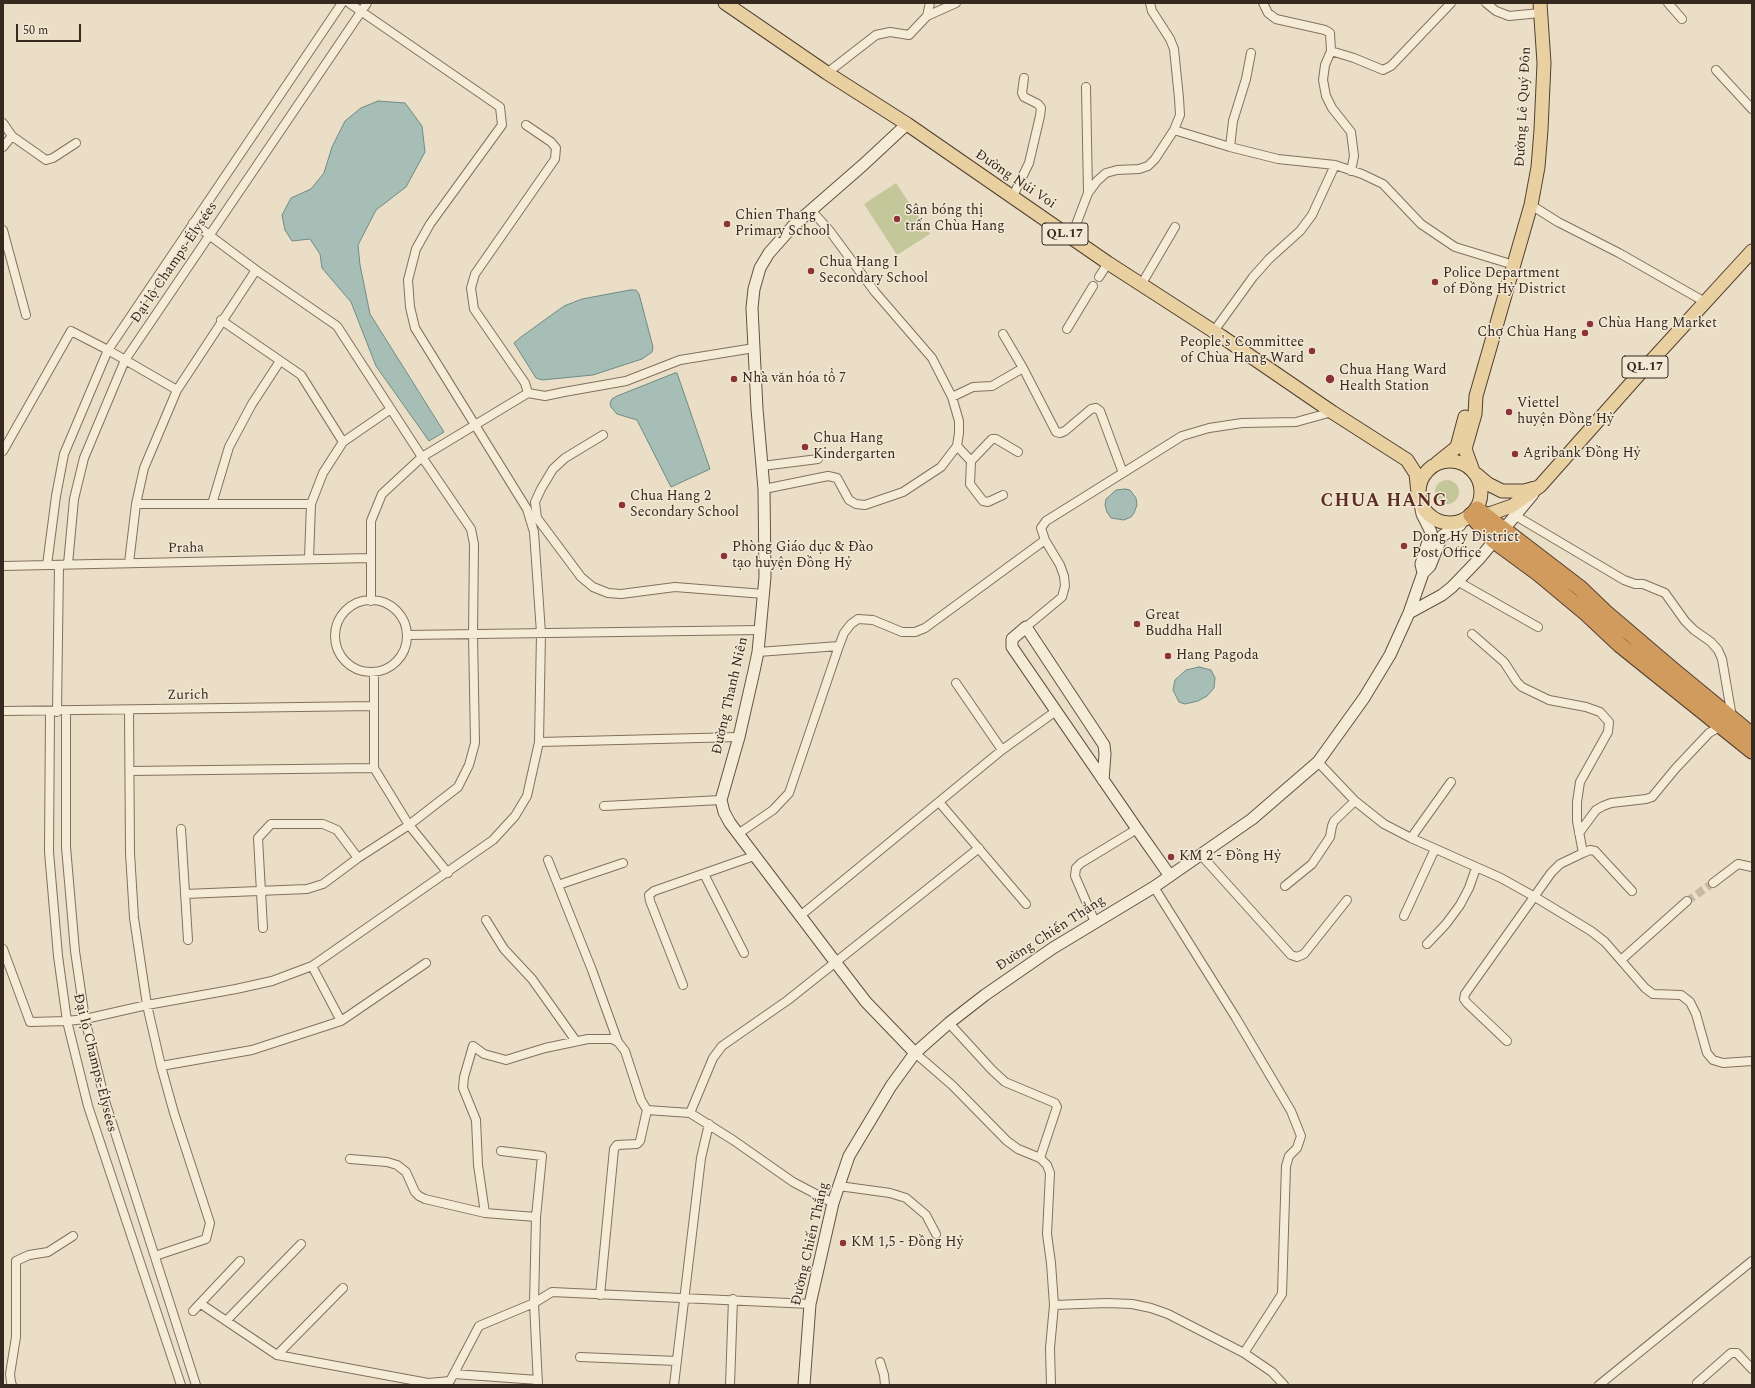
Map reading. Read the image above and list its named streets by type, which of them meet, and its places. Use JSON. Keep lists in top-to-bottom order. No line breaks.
{"streets":{"main road":["Đường Lê Quý Đôn","Đường Núi Voi","QL.17"],"street":["Đại lộ Champs-Élysées","Praha","Zurich","Đường Thanh Niên","Đường Chiến Thắng"]},"crossings":[["Đường Lê Quý Đôn","Đường Núi Voi"],["Đường Lê Quý Đôn","QL.17"],["Đường Lê Quý Đôn","Đường Chiến Thắng"],["Đường Núi Voi","QL.17"],["Đường Núi Voi","Đường Thanh Niên"],["Đường Núi Voi","Đường Chiến Thắng"],["QL.17","Đường Chiến Thắng"],["Đại lộ Champs-Élysées","Praha"],["Đại lộ Champs-Élysées","Zurich"]],"districts":["CHUA HANG"],"places":["Sân bóng thị trấn Chùa Hang","Chien Thang Primary School","Chua Hang I Secondary School","Police Department of Đồng Hỷ District","Chùa Hang Market","Chợ Chùa Hang","People's Committee of Chùa Hang Ward","Nhà văn hóa tổ 7","Chua Hang Ward Health Station","Viettel huyện Đồng Hỷ","Chua Hang Kindergarten","Agribank Đồng Hỷ","Chua Hang 2 Secondary School","Dong Hy District Post Office","Phòng Giáo dục & Đào tạo huyện Đồng Hỷ","Great Buddha Hall","Hang Pagoda","KM 2 - Đồng Hỷ","KM 1,5 - Đồng Hỷ"],"scale_bar":"50 m"}
